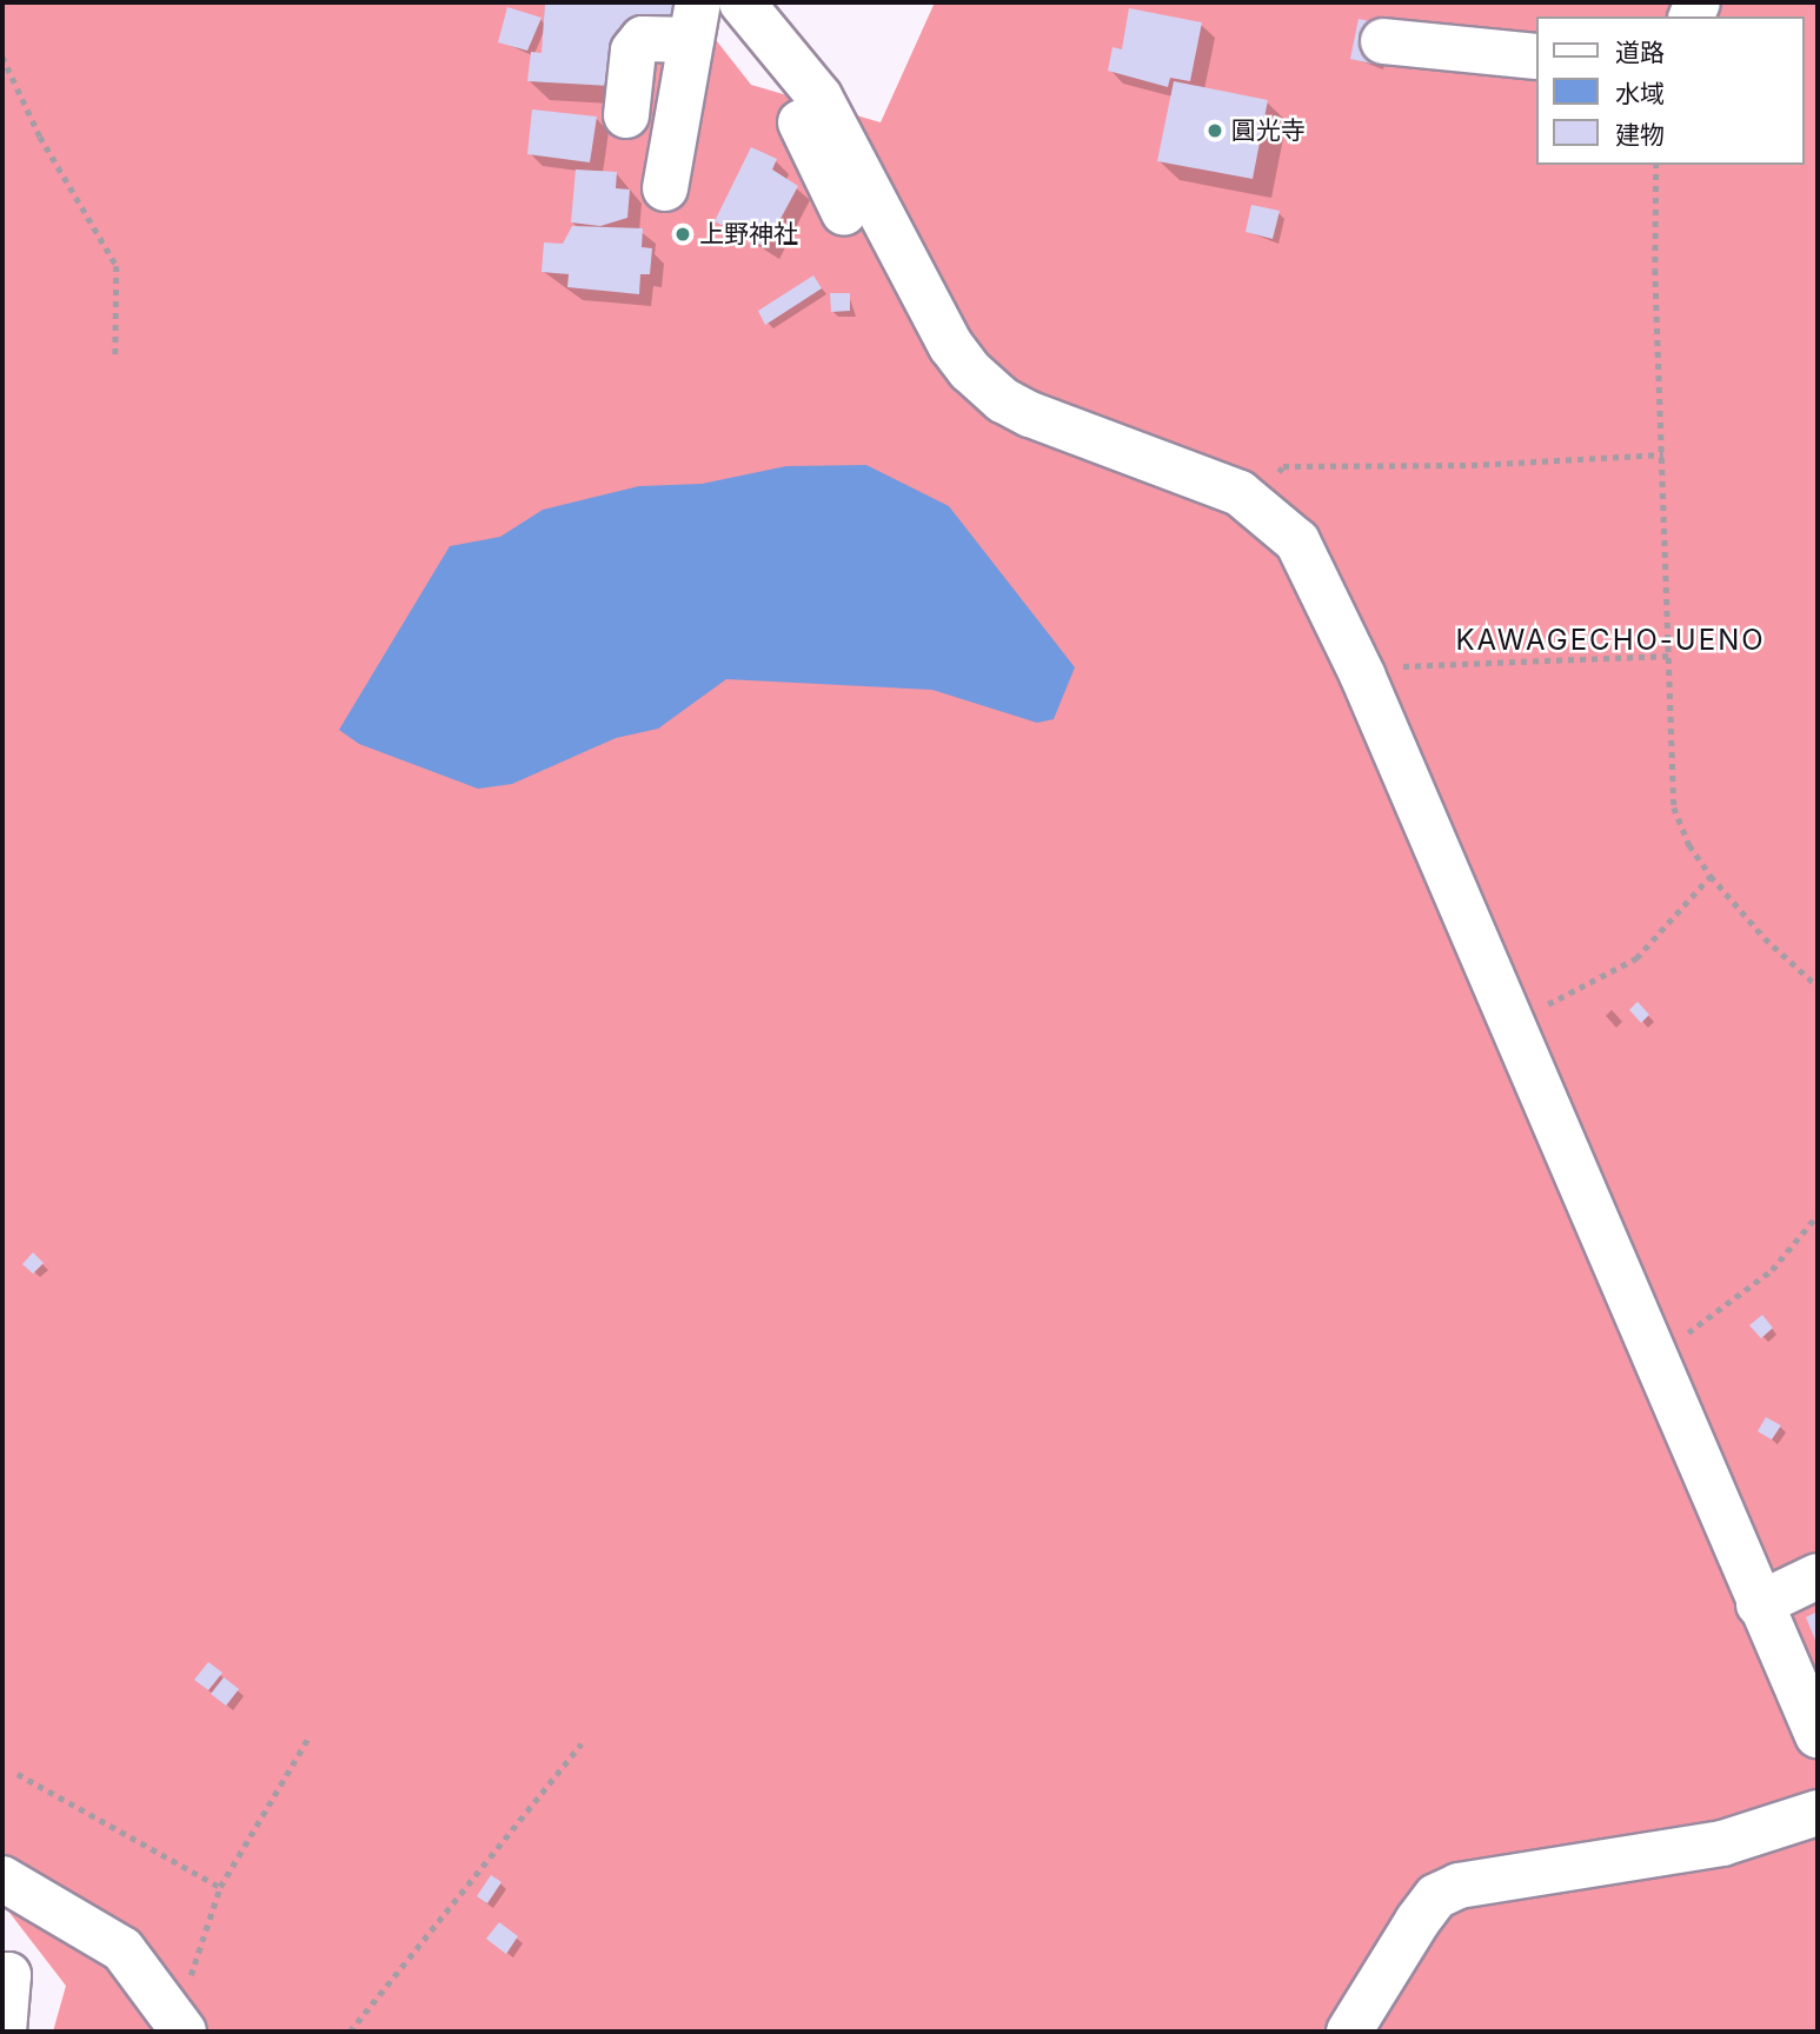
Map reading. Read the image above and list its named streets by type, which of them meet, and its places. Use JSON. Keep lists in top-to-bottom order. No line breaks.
{"districts":["KAWAGECHO-UENO"],"places":["圓光寺","上野神社"],"legend":["道路","水域","建物"]}
